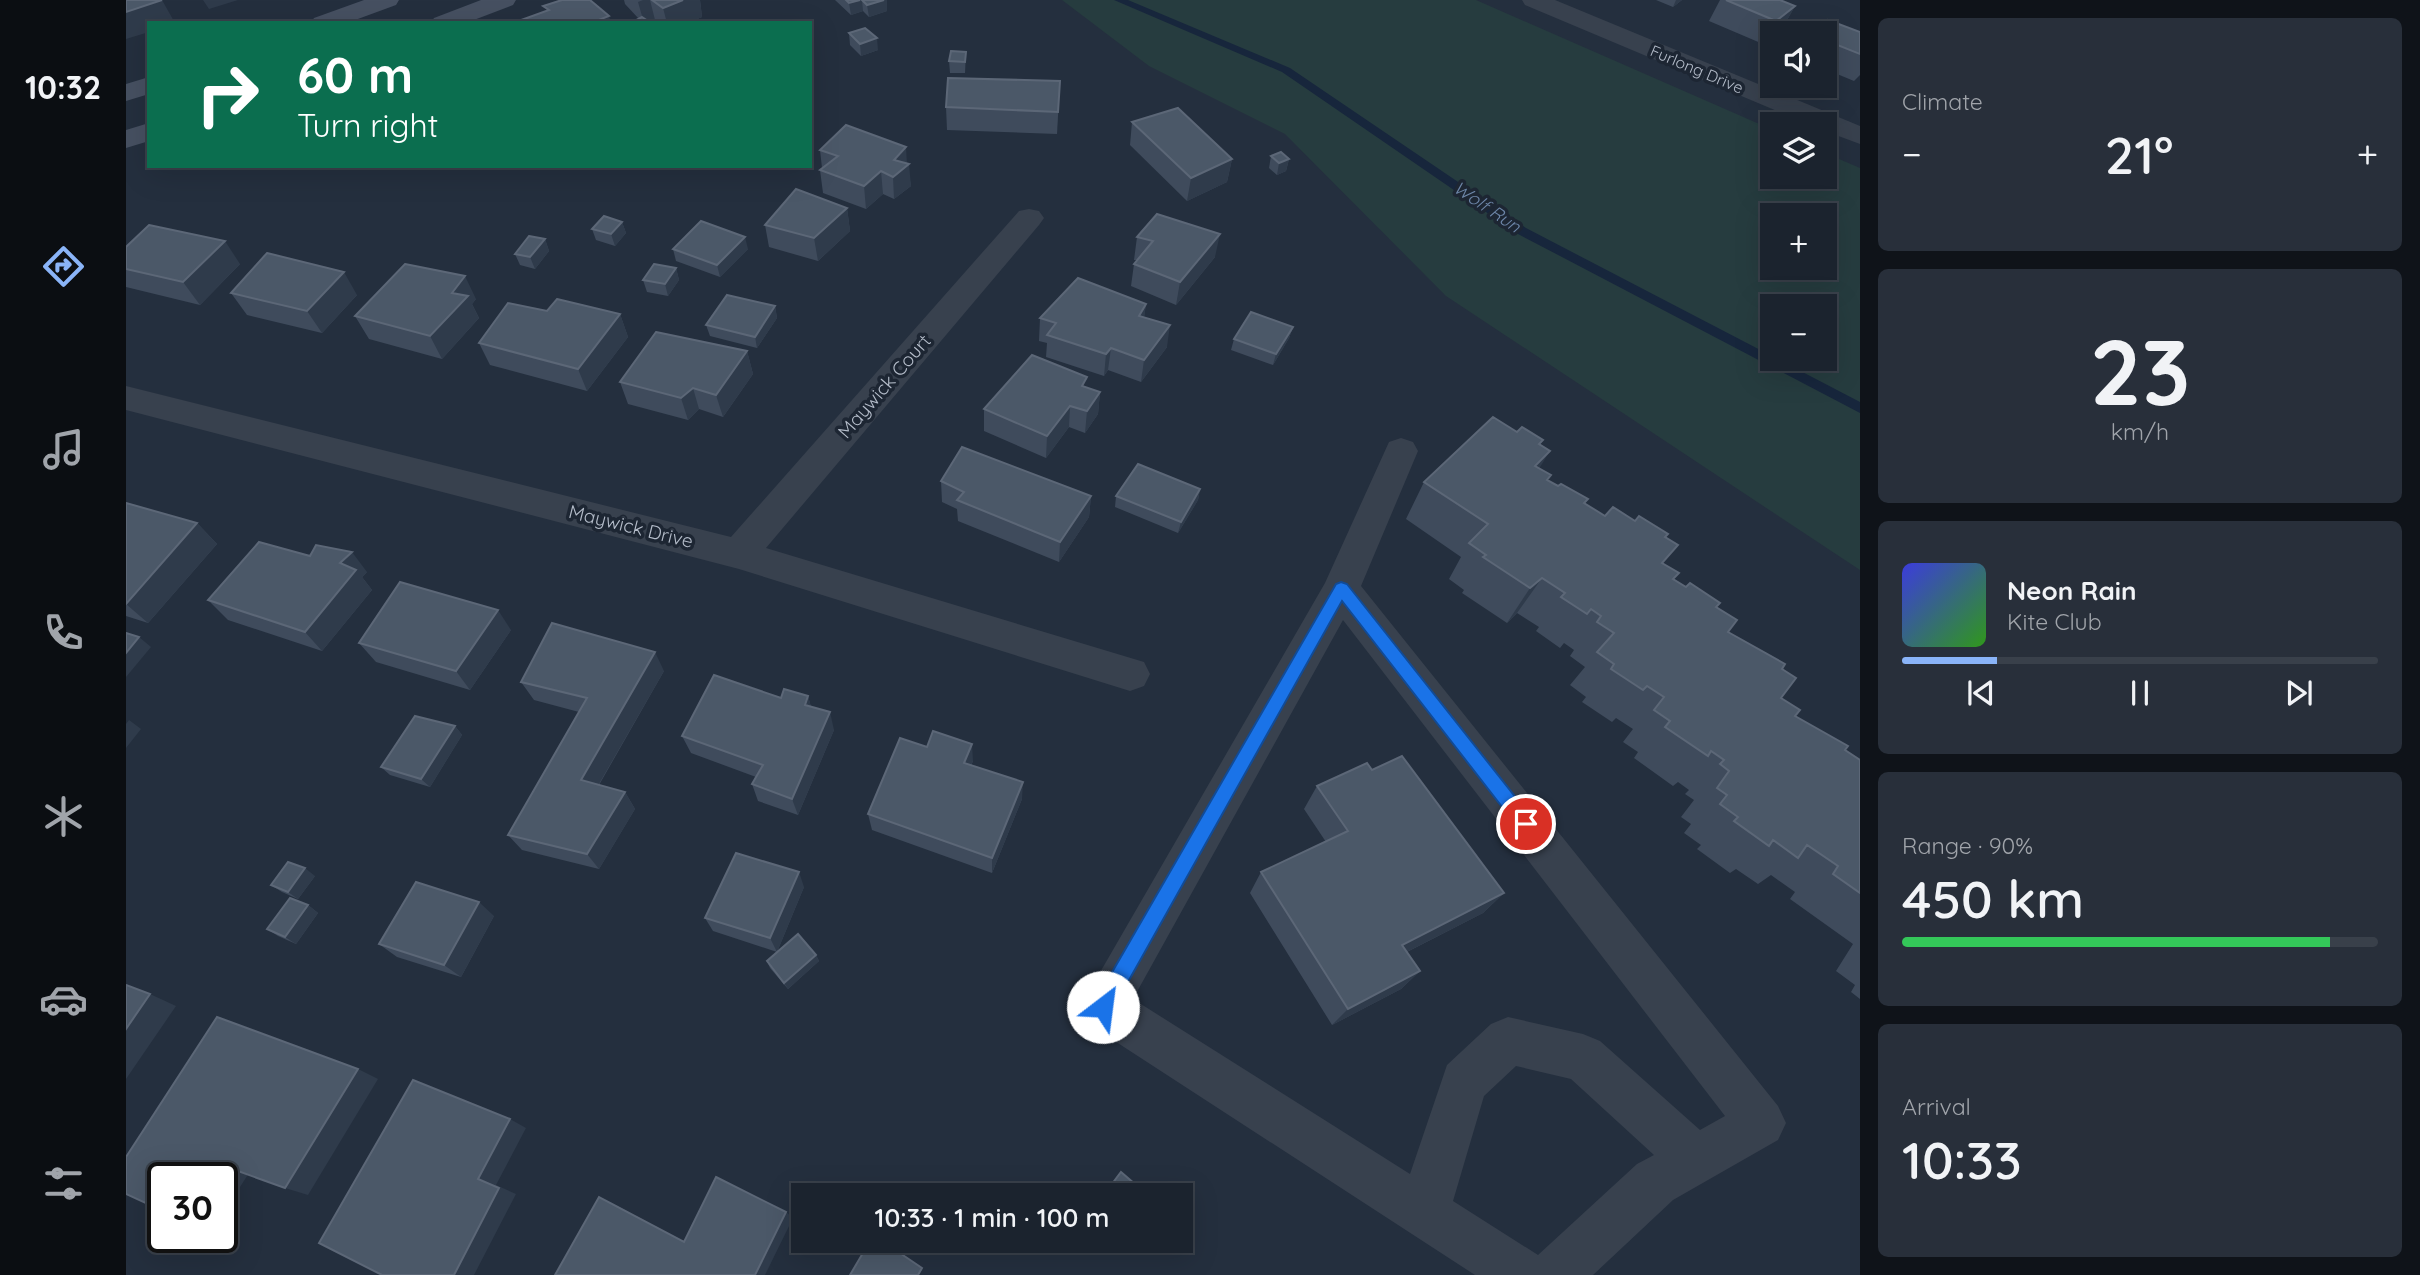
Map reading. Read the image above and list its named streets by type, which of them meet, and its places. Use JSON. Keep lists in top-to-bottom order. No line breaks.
{"streets":{"street":["Furlong Drive","Maywick Court","Maywick Drive"]},"crossings":[["Maywick Court","Maywick Drive"]],"water":["Wolf Run"],"page":{"tabs":"10:32","tile":["Climate",["23","km/h"],["Range · 90%","450 km"],["Arrival","10:33"]],"map_buttons":["+","−"],"turn":["60 m","Turn right"],"heat":["−","21°","+"],"song":["Neon Rain","Kite Club"],"limit":"30","trip":"10:33 · 1 min · 100 m"}}
